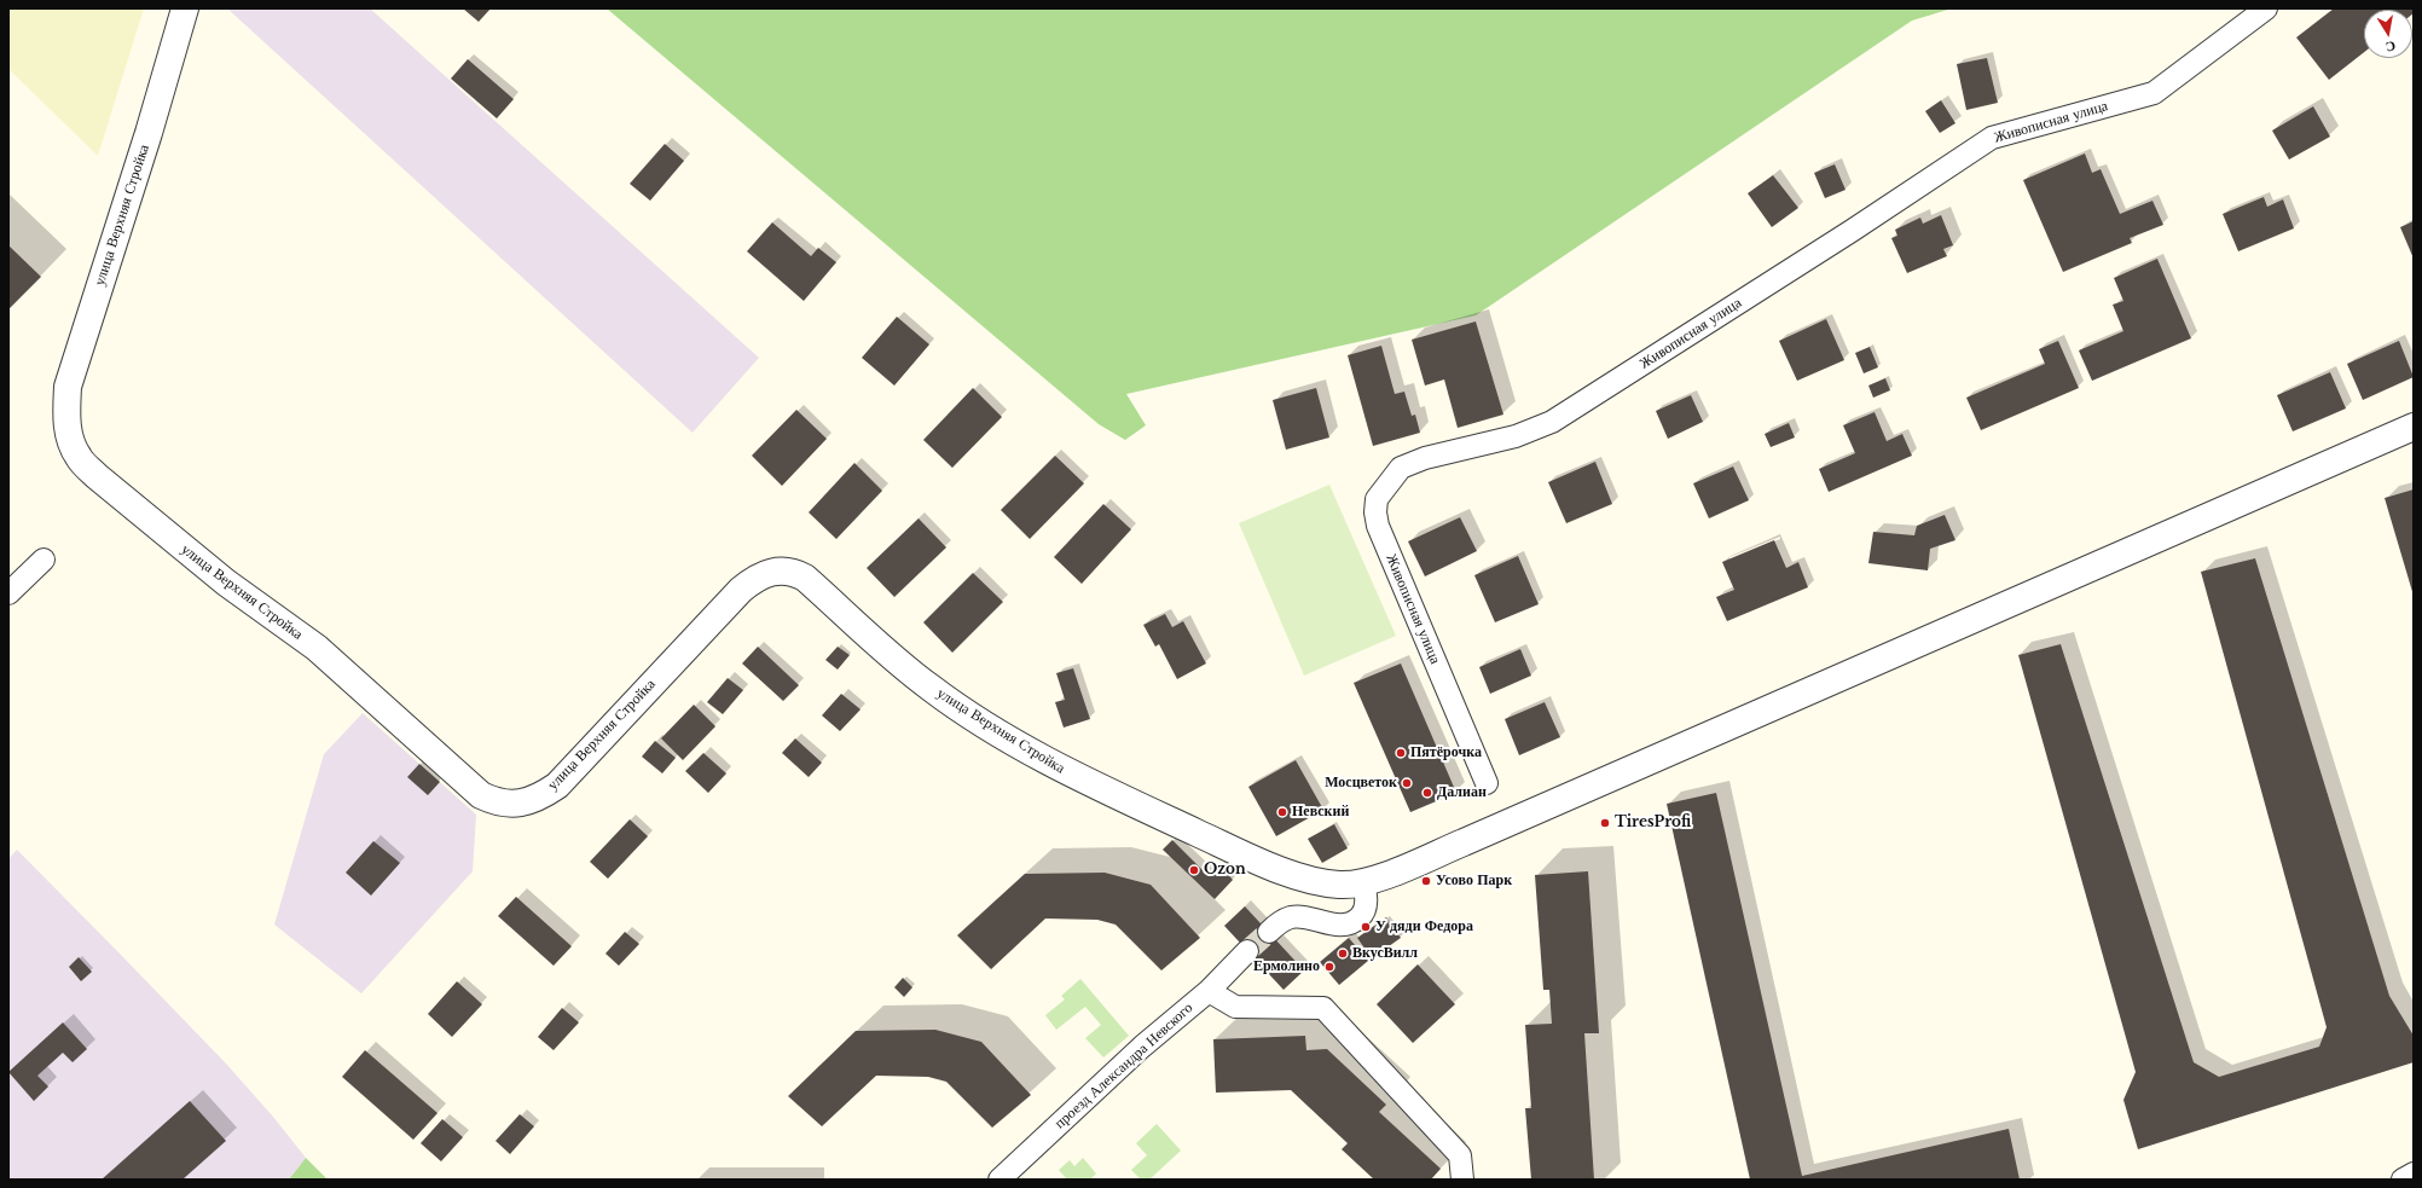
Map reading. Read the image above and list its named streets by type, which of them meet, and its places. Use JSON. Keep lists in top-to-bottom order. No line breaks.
{"streets":{"street":["Живописная улица","улица Верхняя Стройка","проезд Александра Невского"]},"places":["Пятёрочка","Мосцветок","Далиан","Невский","TiresProfi","Ozon","Усово Парк","У дяди Федора","ВкусВилл","Ермолино"],"north":"bottom"}
